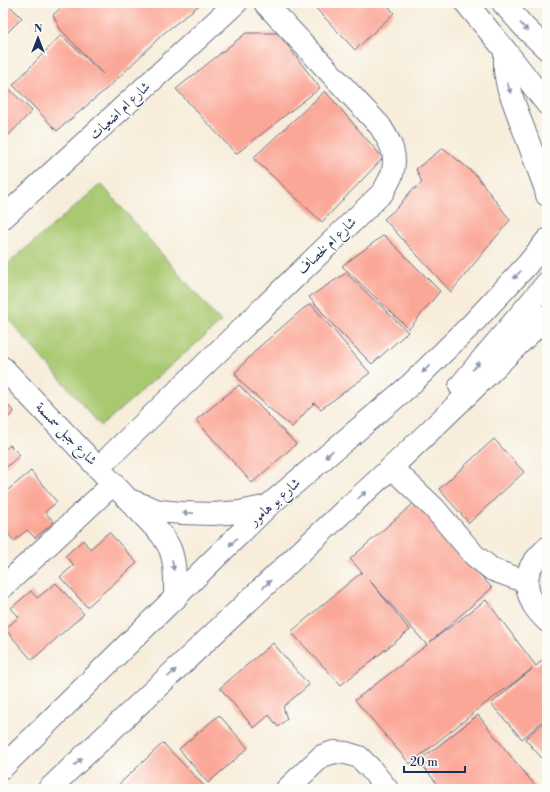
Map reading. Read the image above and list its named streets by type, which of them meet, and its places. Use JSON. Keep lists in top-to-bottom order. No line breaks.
{"streets":{"street":["شارع ام اضعيات","شارع ام لخصاف","شارع جبل سمسمة","شارع بو هامور"]},"crossings":[["شارع ام لخصاف","شارع جبل سمسمة"],["شارع جبل سمسمة","شارع بو هامور"]],"scale_bar":"20 m","north":"top"}
